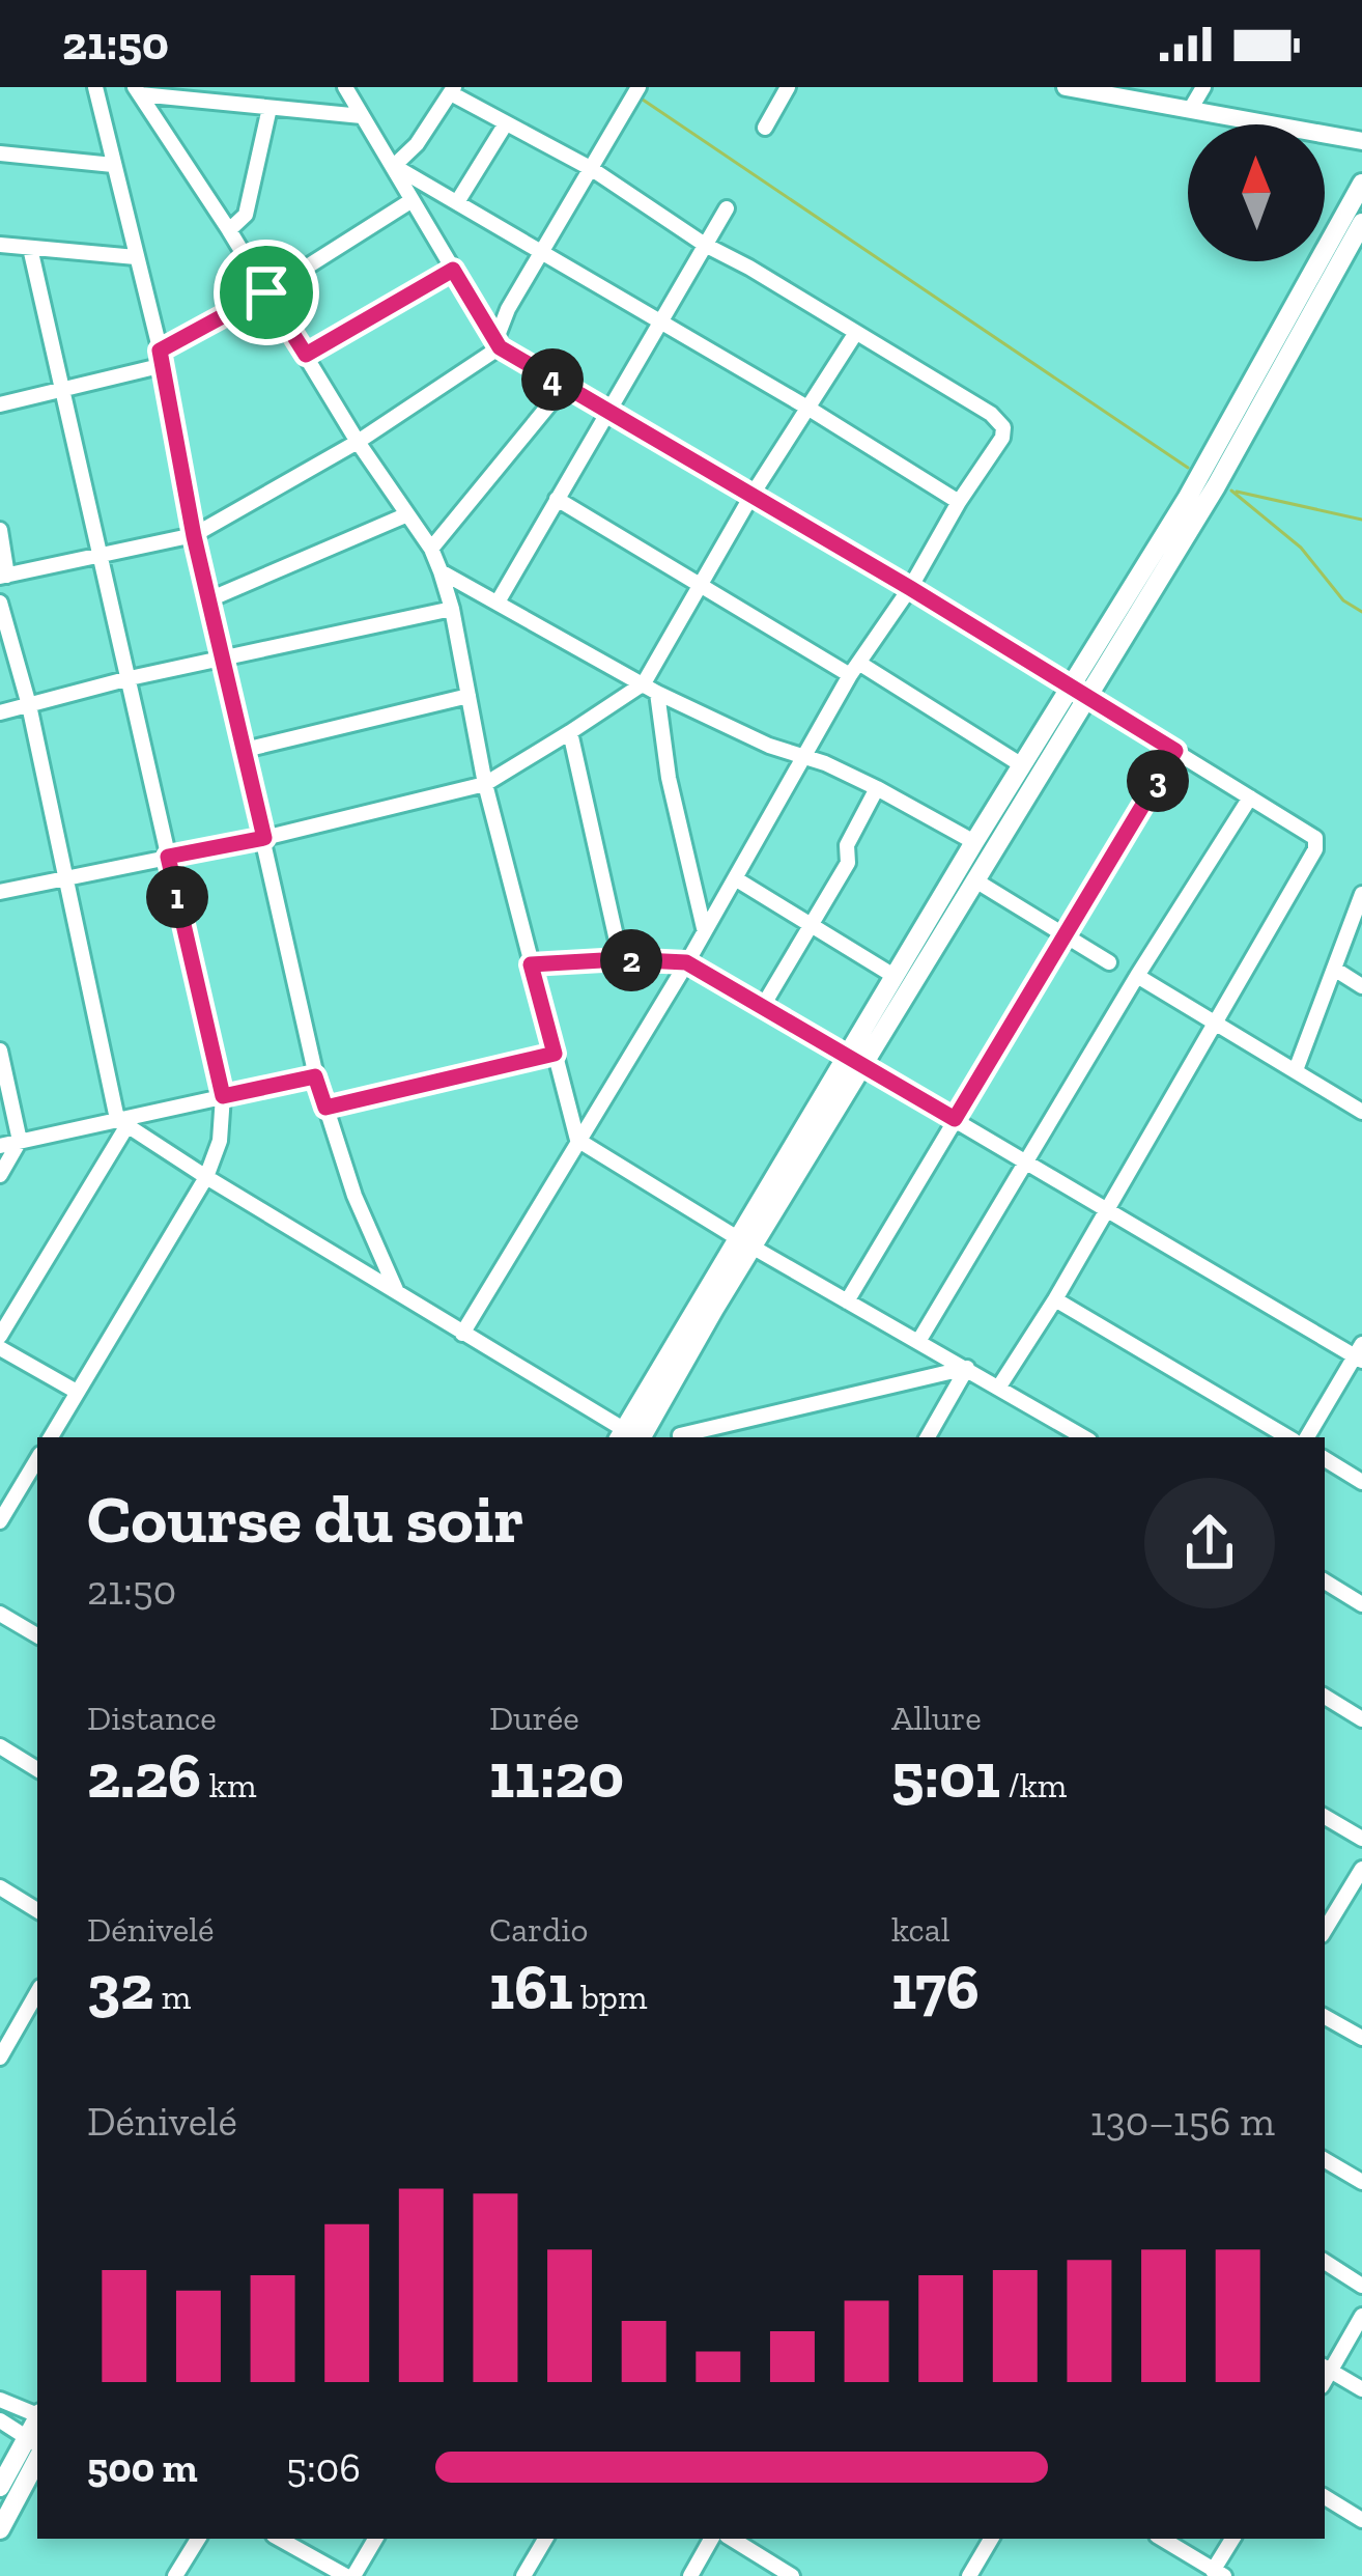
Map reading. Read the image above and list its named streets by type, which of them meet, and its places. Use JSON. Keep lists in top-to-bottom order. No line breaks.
{"north":"top","page":{"status":"21:50","pins":["4","3","1","2"],"heading":["Course du soir","21:50"],"stats":[["Distance","2.26 km"],["Durée","11:20"],["Allure","5:01 /km"],["Dénivelé","32 m"],["Cardio","161 bpm"],["kcal","176"]],"chart":["Dénivelé","130–156 m"],"list":[{"name":"500 m","note":"5:06"}]}}
